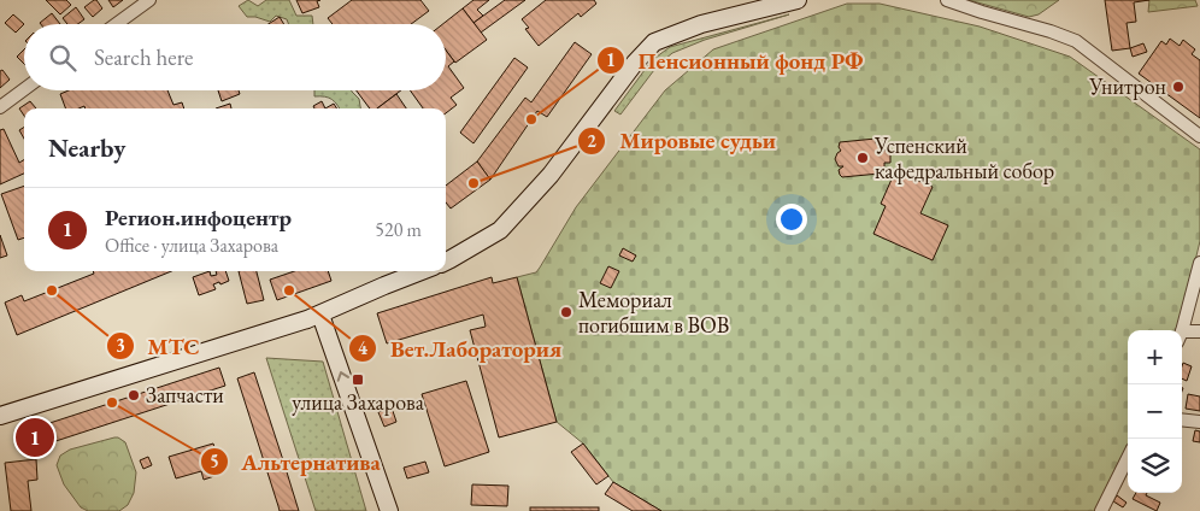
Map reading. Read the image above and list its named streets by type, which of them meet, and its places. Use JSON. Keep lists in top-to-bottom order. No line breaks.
{"places":{"other":["Унитрон","Пенсионный фонд РФ","Успенский кафедральный собор","Мировые судьи","МТС","Вет.Лаборатория","Мемориал погибшим в ВОВ","Запчасти","Альтернатива"],"transit":["улица Захарова"]},"page":{"search":"Search here","heading":"Nearby","list":[{"mark":"1","name":"Регион.инфоцентр","note":"Office · улица Захарова","value":"520 m"}],"map_buttons":["+","−"],"pins":"1"}}
